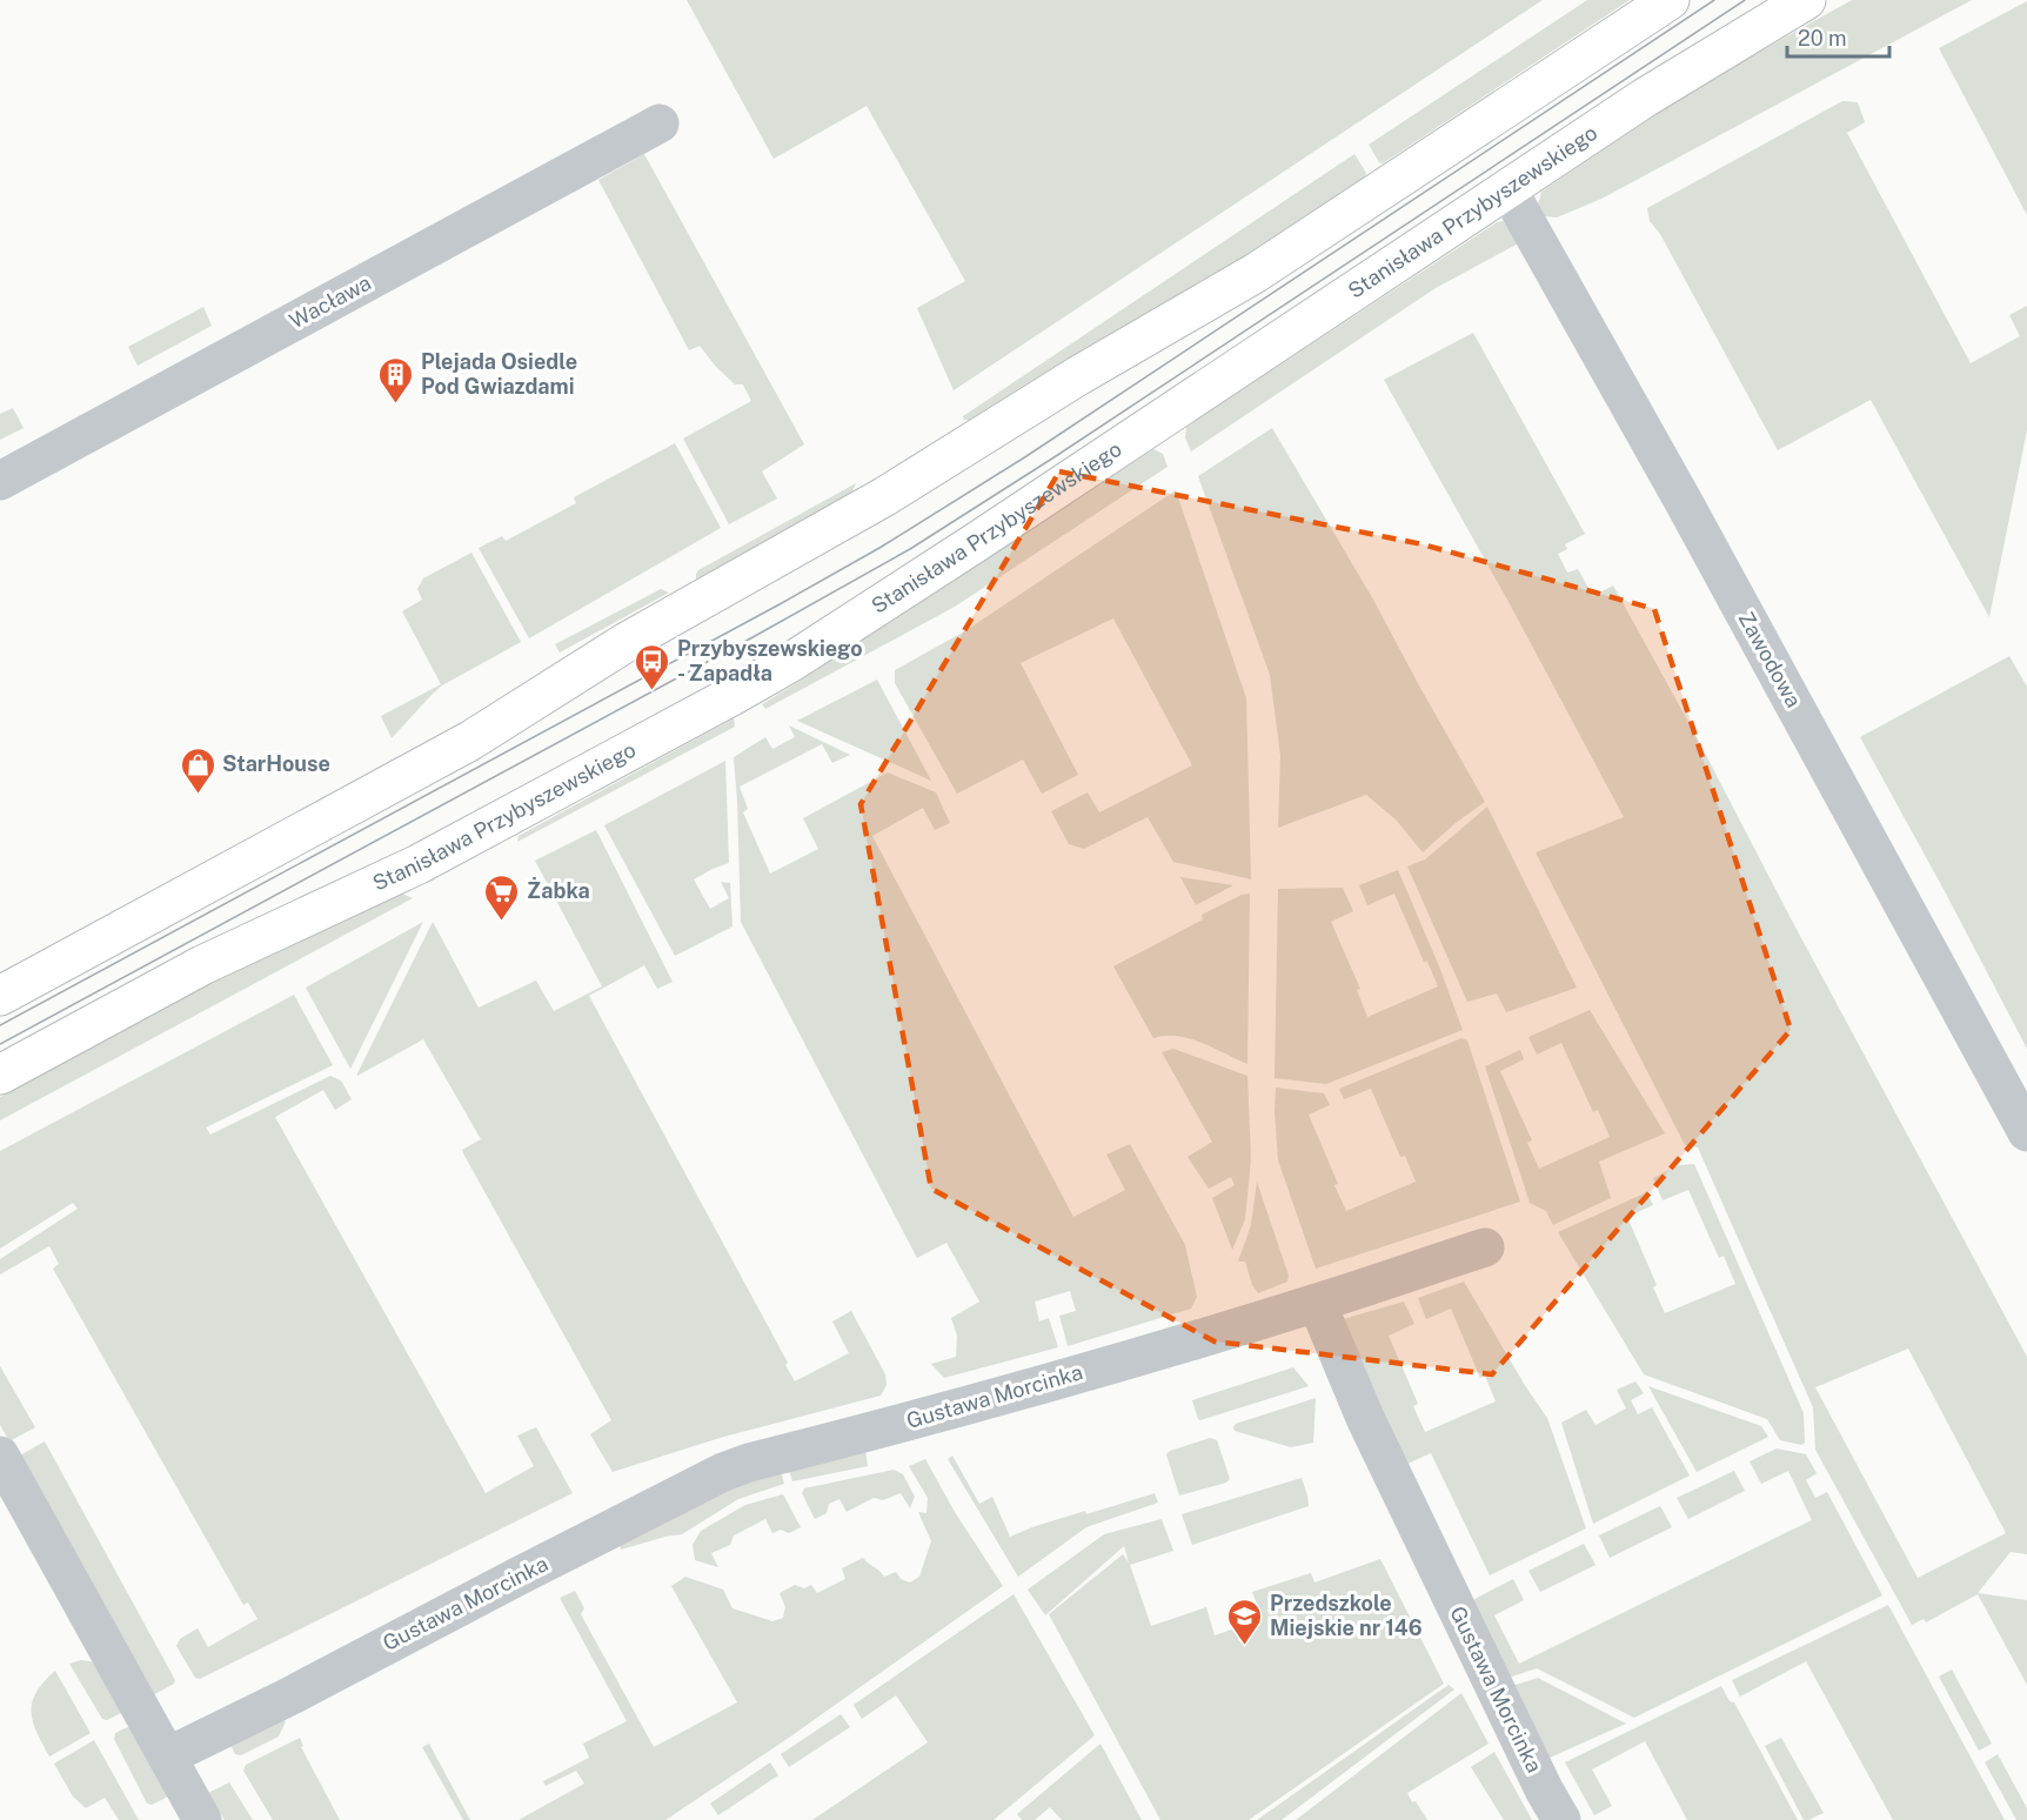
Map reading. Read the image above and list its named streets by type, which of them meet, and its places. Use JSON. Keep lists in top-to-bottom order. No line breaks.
{"streets":{"main road":["Stanisława Przybyszewskiego"],"street":["Wacława","Zawodowa","Gustawa Morcinka"]},"crossings":[["Stanisława Przybyszewskiego","Zawodowa"]],"places":{"building":["Plejada Osiedle Pod Gwiazdami"],"bus stop":["Przybyszewskiego - Zapadła"],"shop":["StarHouse"],"supermarket":["Żabka"],"school or university":["Przedszkole Miejskie nr 146"]},"scale_bar":"20 m"}
